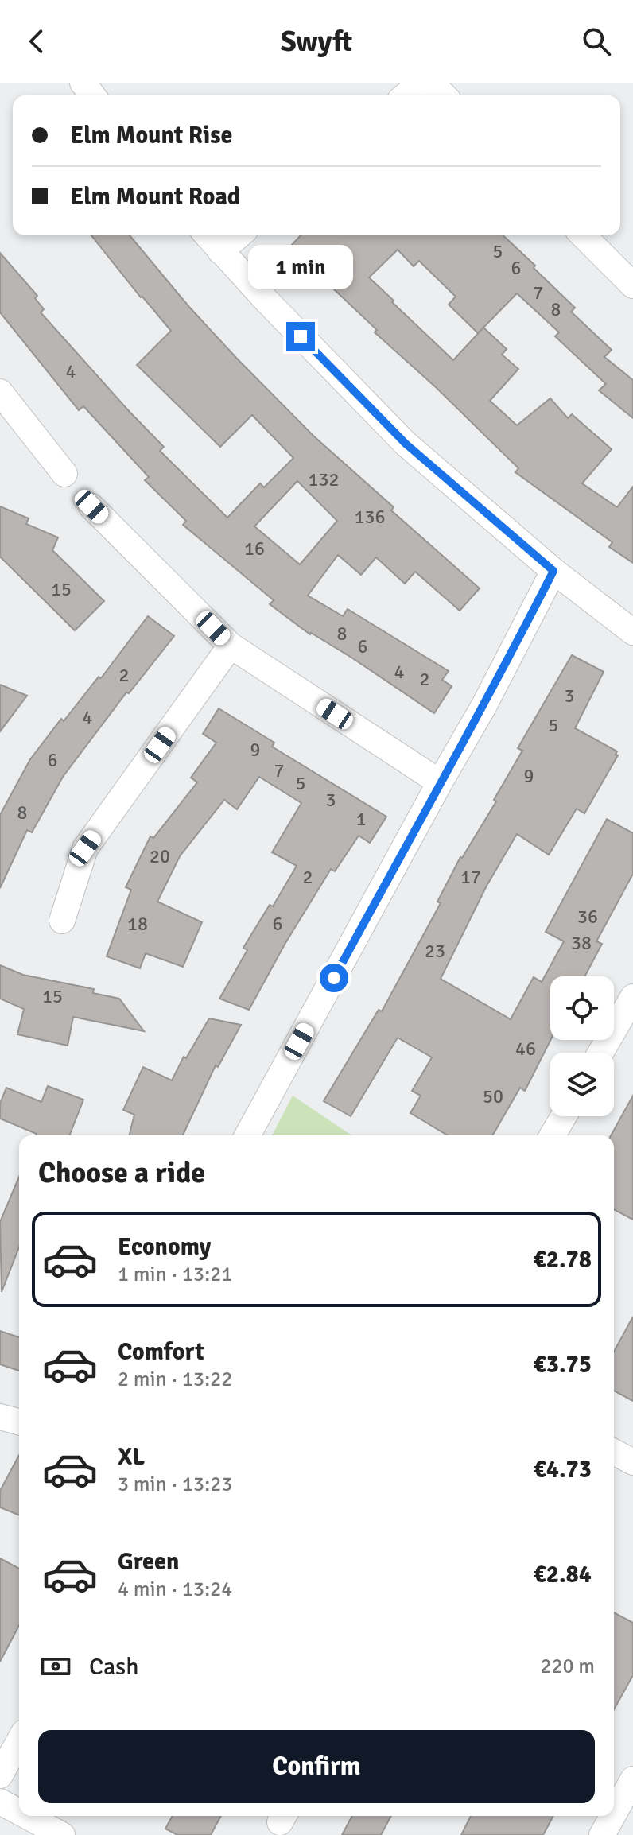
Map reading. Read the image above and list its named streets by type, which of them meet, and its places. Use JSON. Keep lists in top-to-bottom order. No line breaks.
{"house_numbers":["5","6","7","8","4","132","136","16","15","8","6","4","2","2","3","4","5","9","6","7","9","5","3","8","1","20","2","17","36","18","6","38","23","15","46","50"],"page":{"header":"Swyft","banner":["Elm Mount Rise","Elm Mount Road"],"bubble":"1 min","heading":"Choose a ride","list":[{"name":"Economy","note":"1 min · 13:21","value":"€2.78"},{"name":"Comfort","note":"2 min · 13:22","value":"€3.75"},{"name":"XL","note":"3 min · 13:23","value":"€4.73"},{"name":"Green","note":"4 min · 13:24","value":"€2.84"}],"pay":["Cash","220 m"],"buttons":"Confirm"}}
